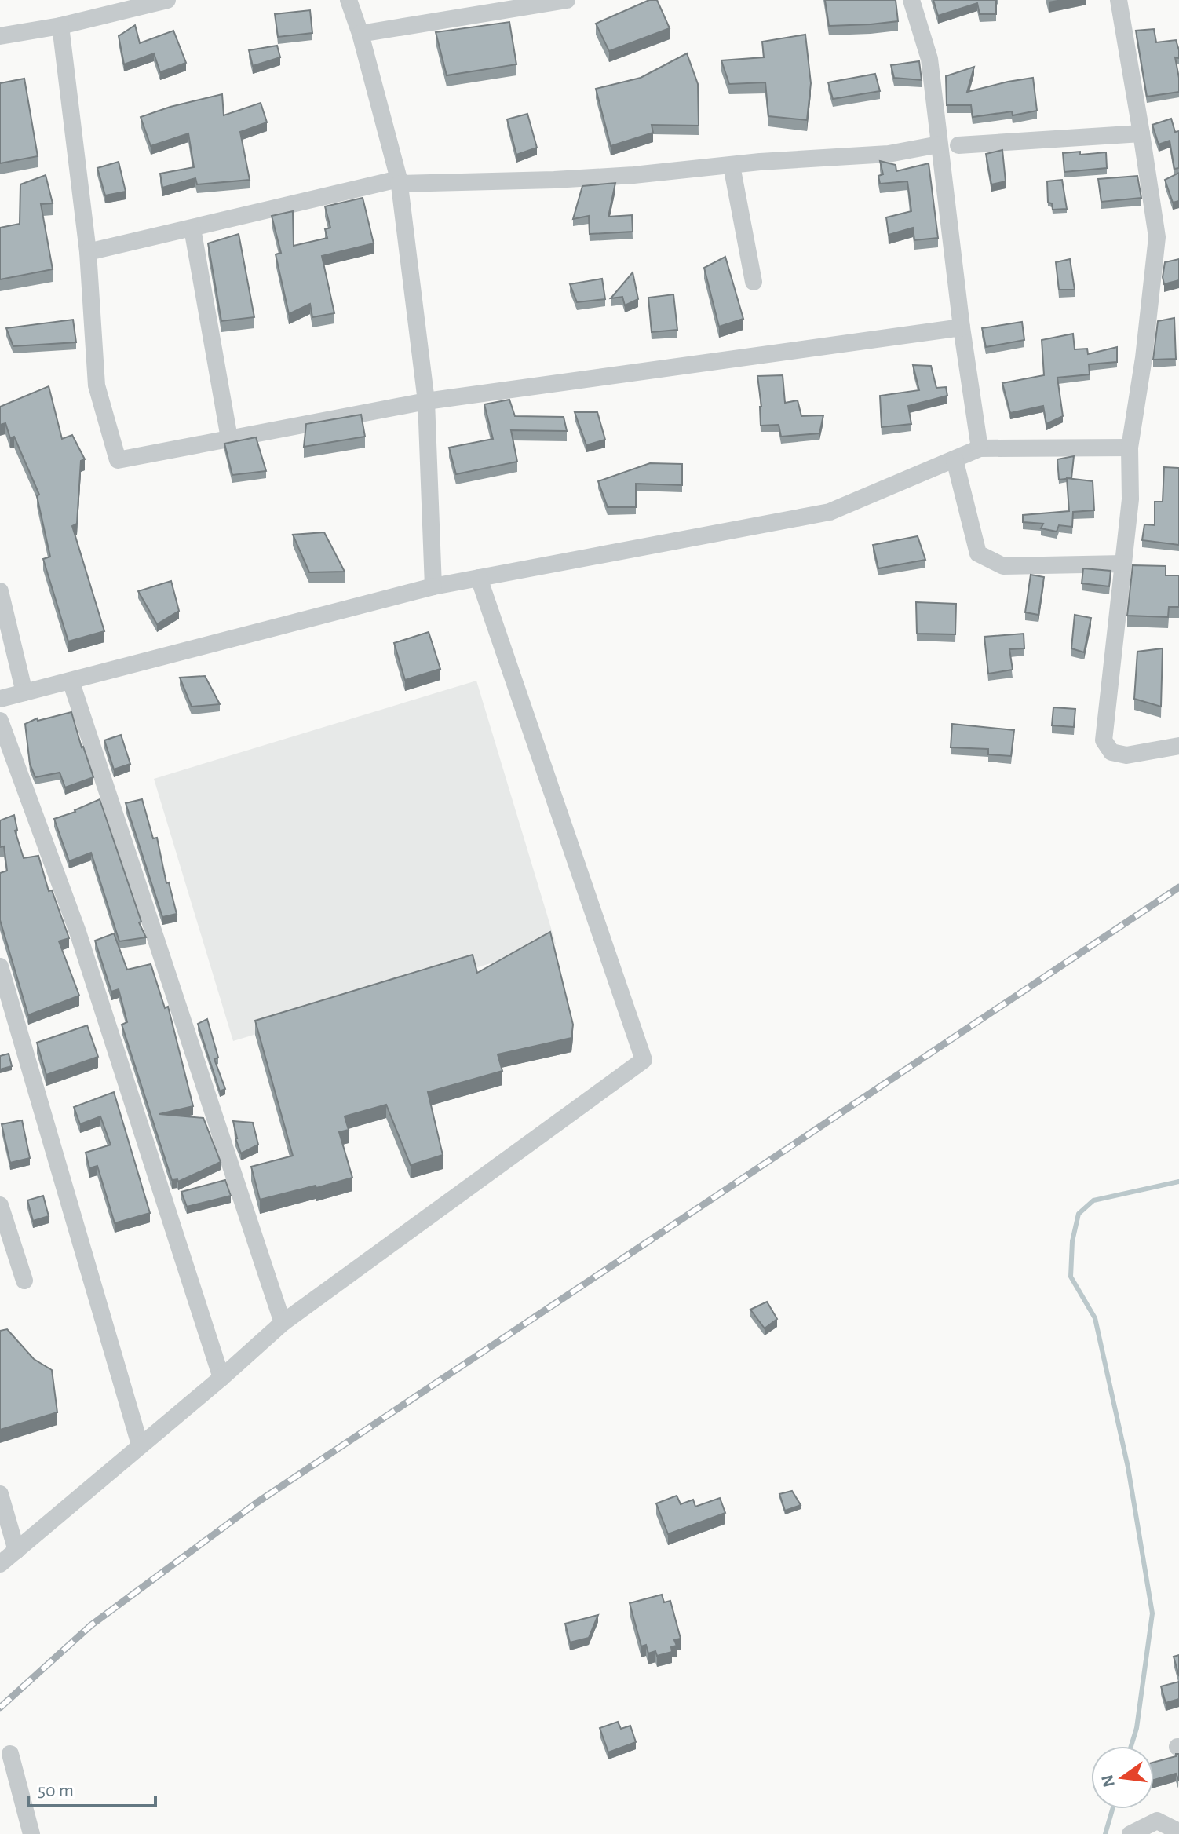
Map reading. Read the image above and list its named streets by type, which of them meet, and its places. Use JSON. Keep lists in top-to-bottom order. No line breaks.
{"scale_bar":"50 m","north":"left"}
